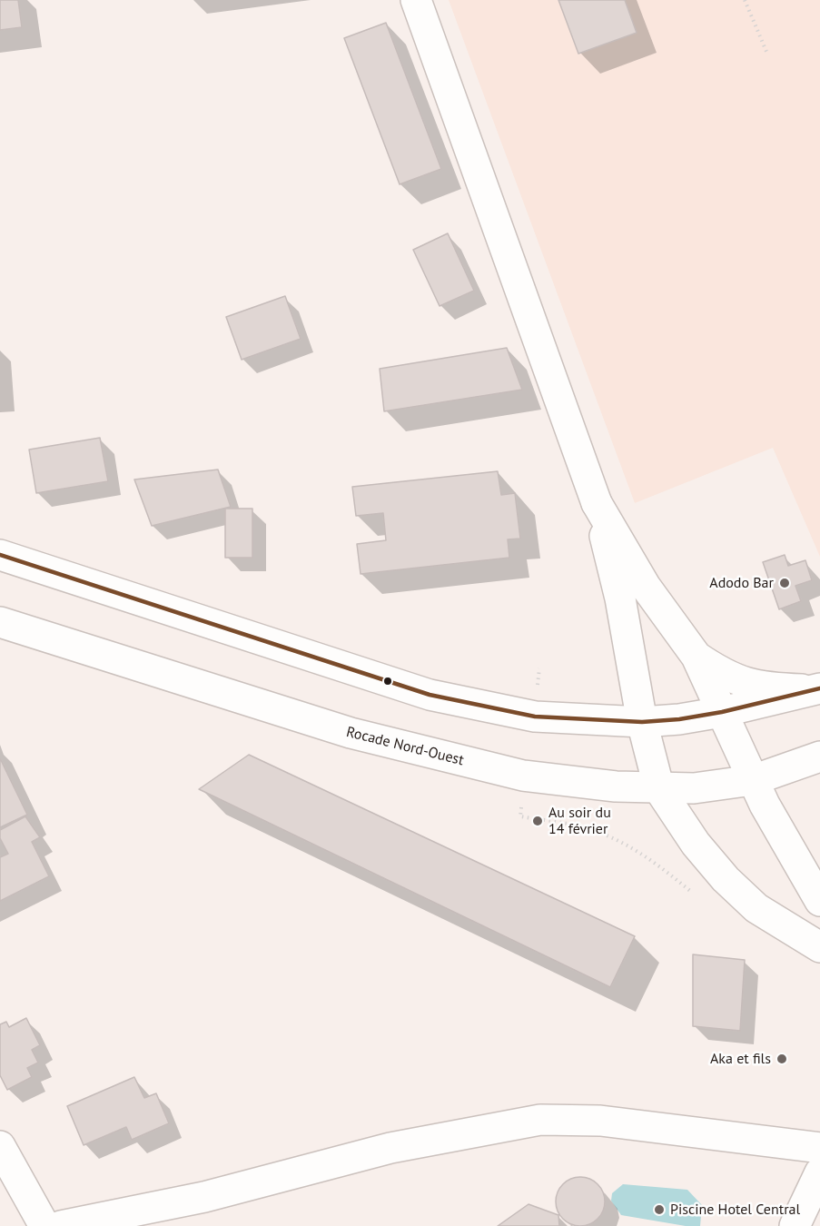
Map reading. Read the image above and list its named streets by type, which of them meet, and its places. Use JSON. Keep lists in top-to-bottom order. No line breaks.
{"streets":{"street":["Rocade Nord-Ouest"]},"places":["Adodo Bar","Au soir du 14 février","Aka et fils","Piscine Hotel Central"]}
